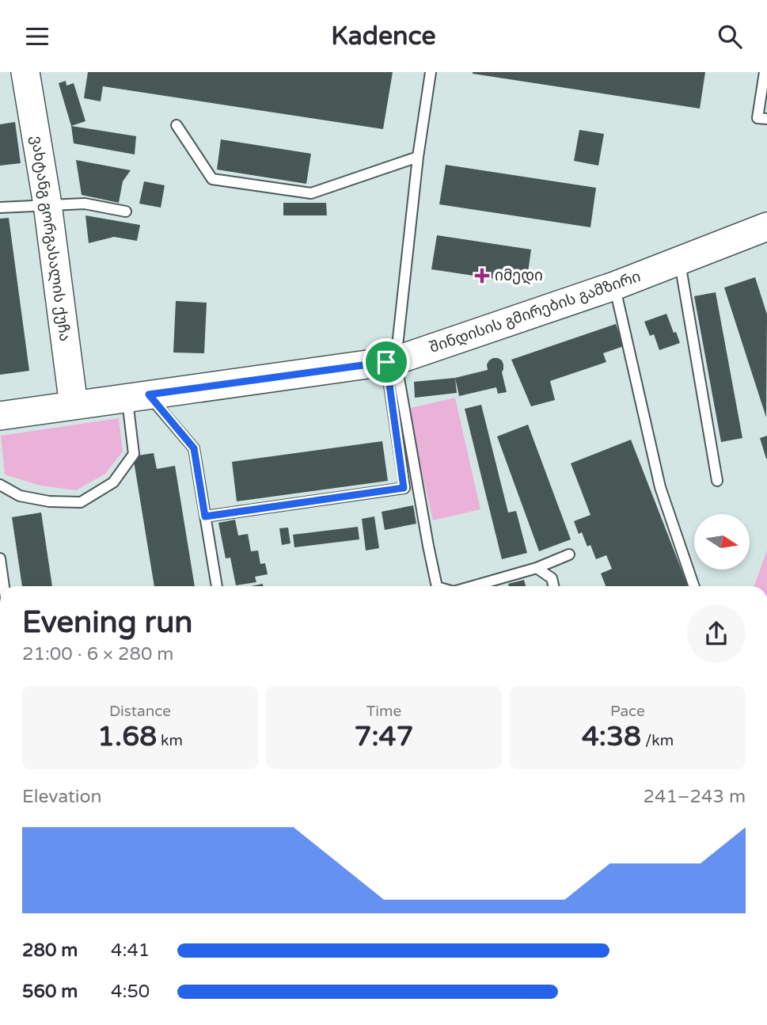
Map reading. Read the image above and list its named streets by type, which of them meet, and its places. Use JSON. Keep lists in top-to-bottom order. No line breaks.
{"streets":{"main road":["ვახტანგ გორგასალის ქუჩა","შინდისის გმირების გამზირი"]},"crossings":[["ვახტანგ გორგასალის ქუჩა","შინდისის გმირების გამზირი"]],"places":{"health":["იმედი"]},"north":"right","page":{"header":"Kadence","heading":["Evening run","21:00 · 6 × 280 m"],"stats":[["Distance","1.68 km"],["Time","7:47"],["Pace","4:38 /km"]],"chart":["Elevation","241–243 m"],"list":[{"name":"280 m","note":"4:41"},{"name":"560 m","note":"4:50"}]}}
